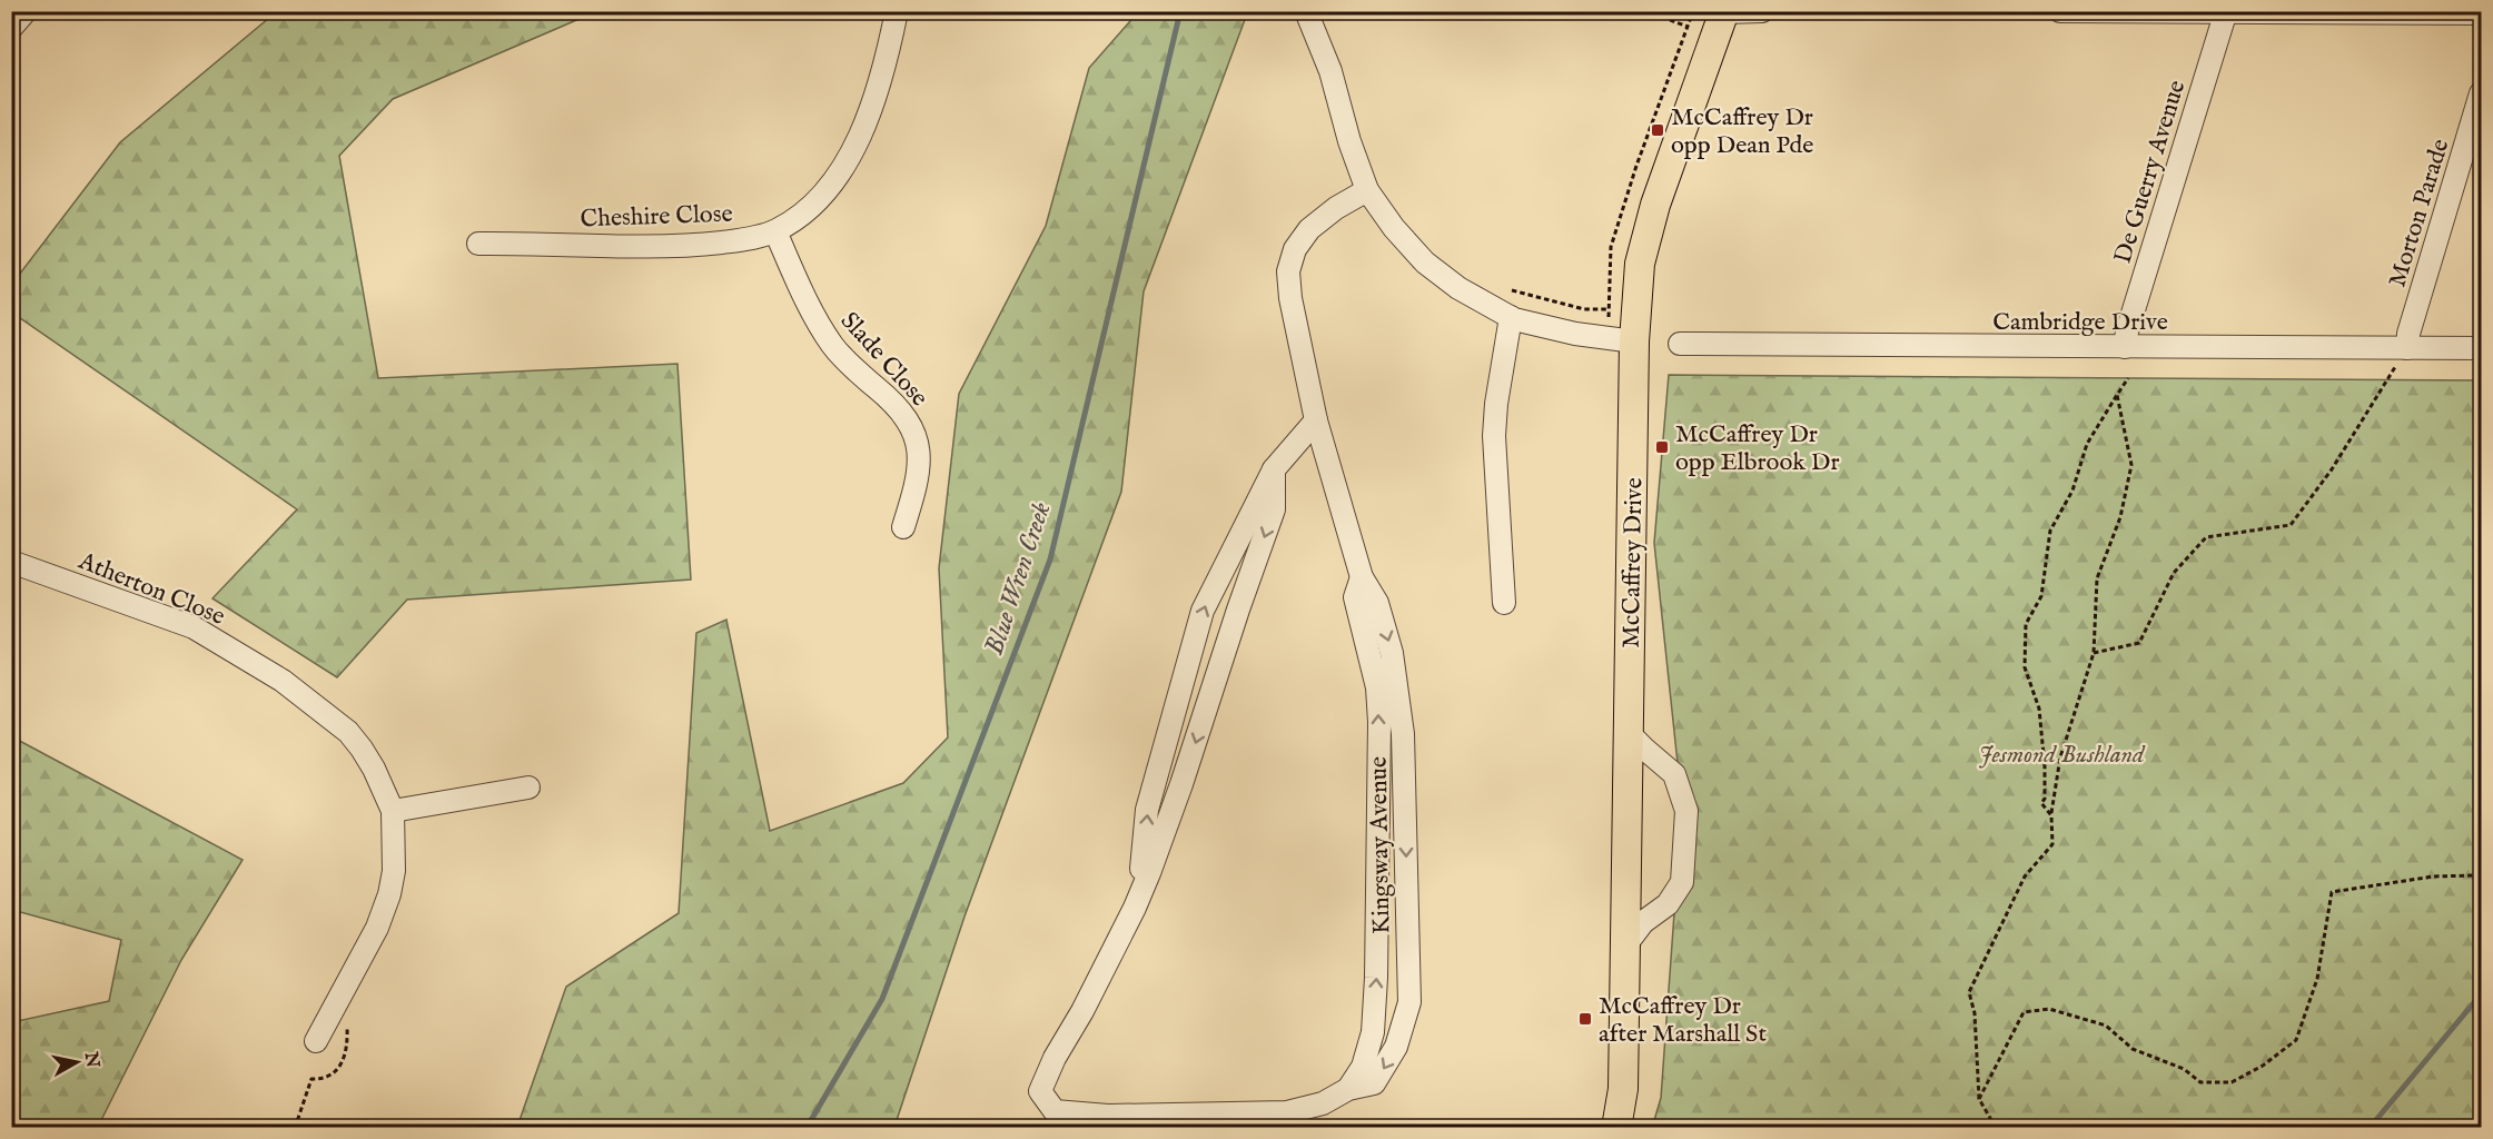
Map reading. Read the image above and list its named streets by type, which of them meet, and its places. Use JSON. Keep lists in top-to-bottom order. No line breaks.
{"streets":{"main road":["McCaffrey Drive"],"street":["De Guerry Avenue","Morton Parade","Cheshire Close","Cambridge Drive","Slade Close","Atherton Close","Kingsway Avenue"]},"crossings":[["De Guerry Avenue","Cambridge Drive"],["Morton Parade","Cambridge Drive"],["Cheshire Close","Slade Close"]],"water":["Blue Wren Creek"],"parks":["Jesmond Bushland"],"places":{"transit":["McCaffrey Dr opp Dean Pde","McCaffrey Dr opp Elbrook Dr","McCaffrey Dr after Marshall St"]},"north":"right"}
